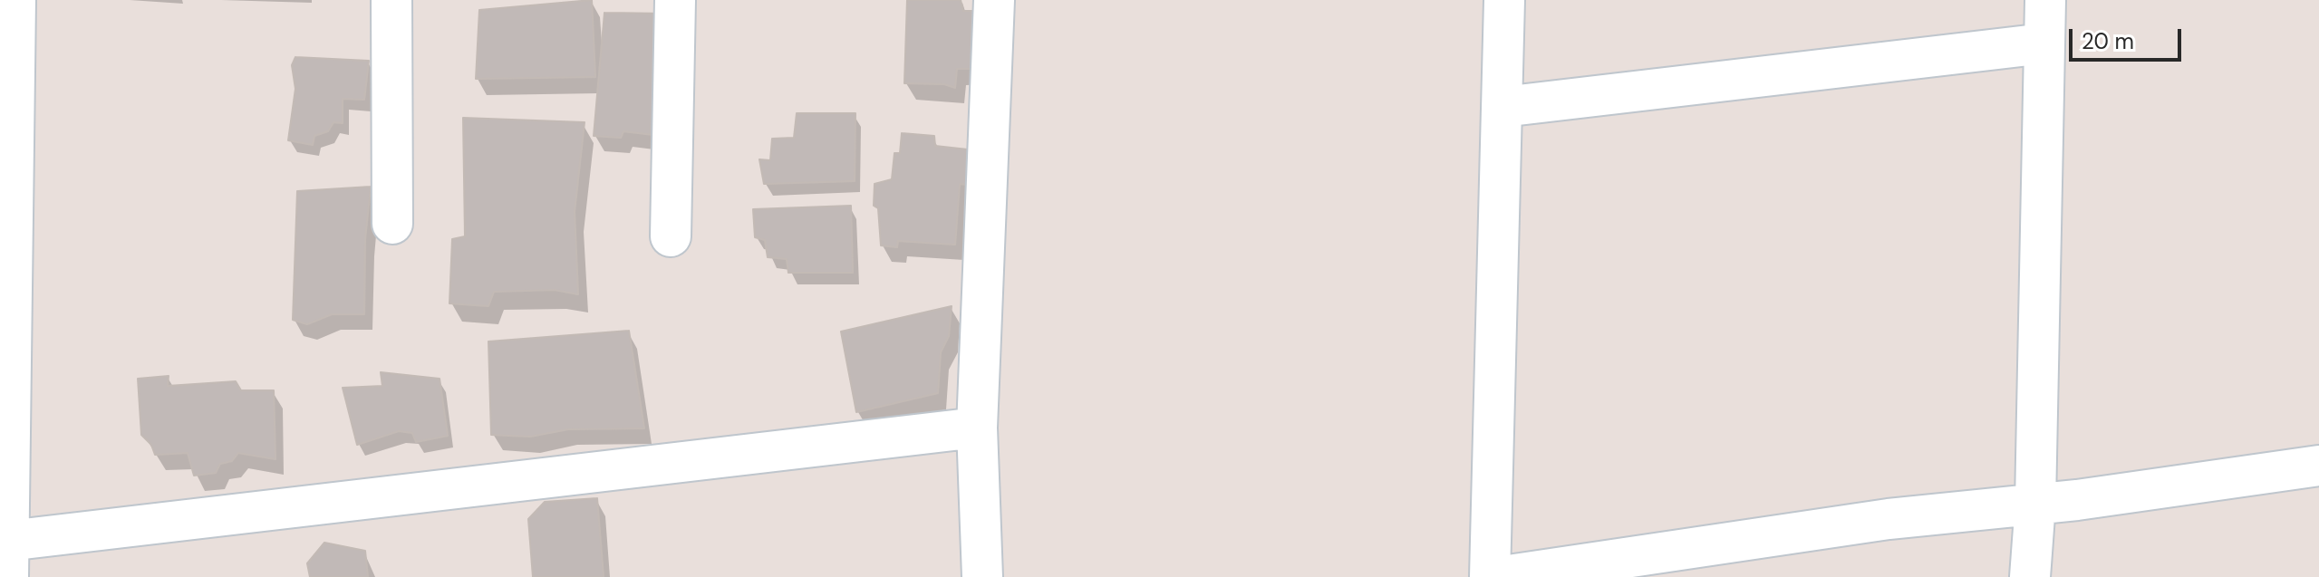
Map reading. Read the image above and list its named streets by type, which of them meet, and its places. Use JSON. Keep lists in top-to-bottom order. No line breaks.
{"scale_bar":"20 m"}
